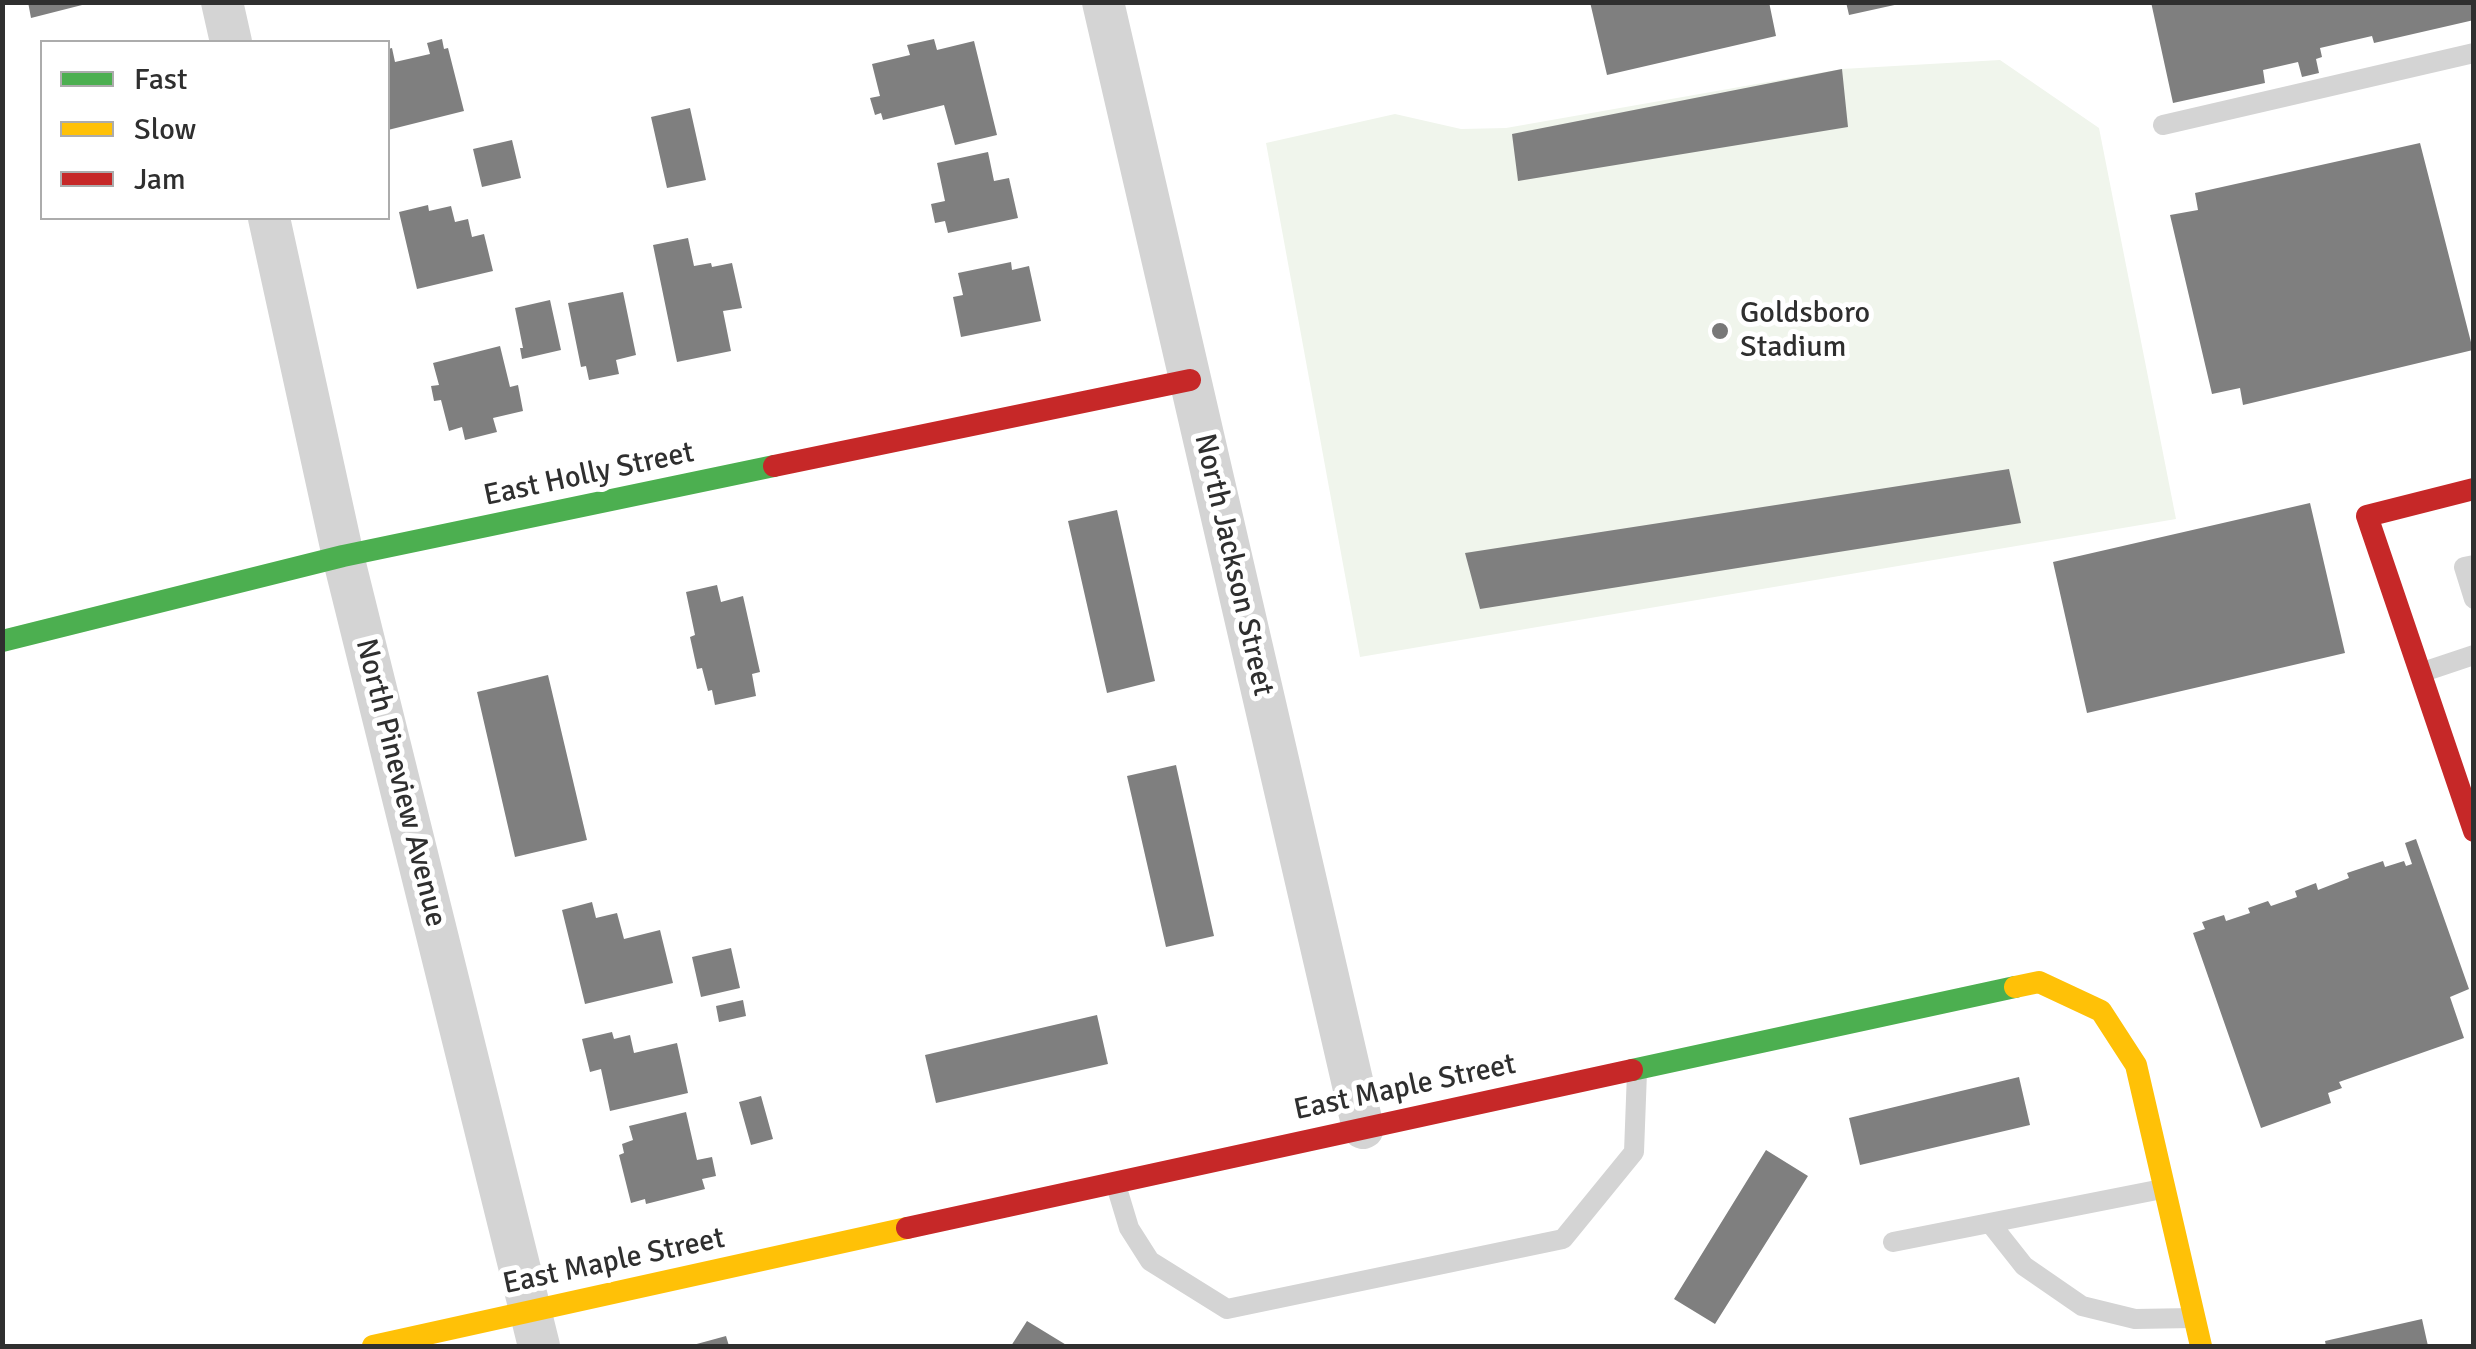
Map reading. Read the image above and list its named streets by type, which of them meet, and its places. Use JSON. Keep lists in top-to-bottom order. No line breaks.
{"streets":{"street":["East Holly Street","North Jackson Street","North Pineview Avenue","East Maple Street"]},"crossings":[["East Holly Street","North Jackson Street"],["East Holly Street","North Pineview Avenue"],["North Jackson Street","East Maple Street"],["North Pineview Avenue","East Maple Street"]],"places":["Goldsboro Stadium"],"legend":["Fast","Slow","Jam"]}
